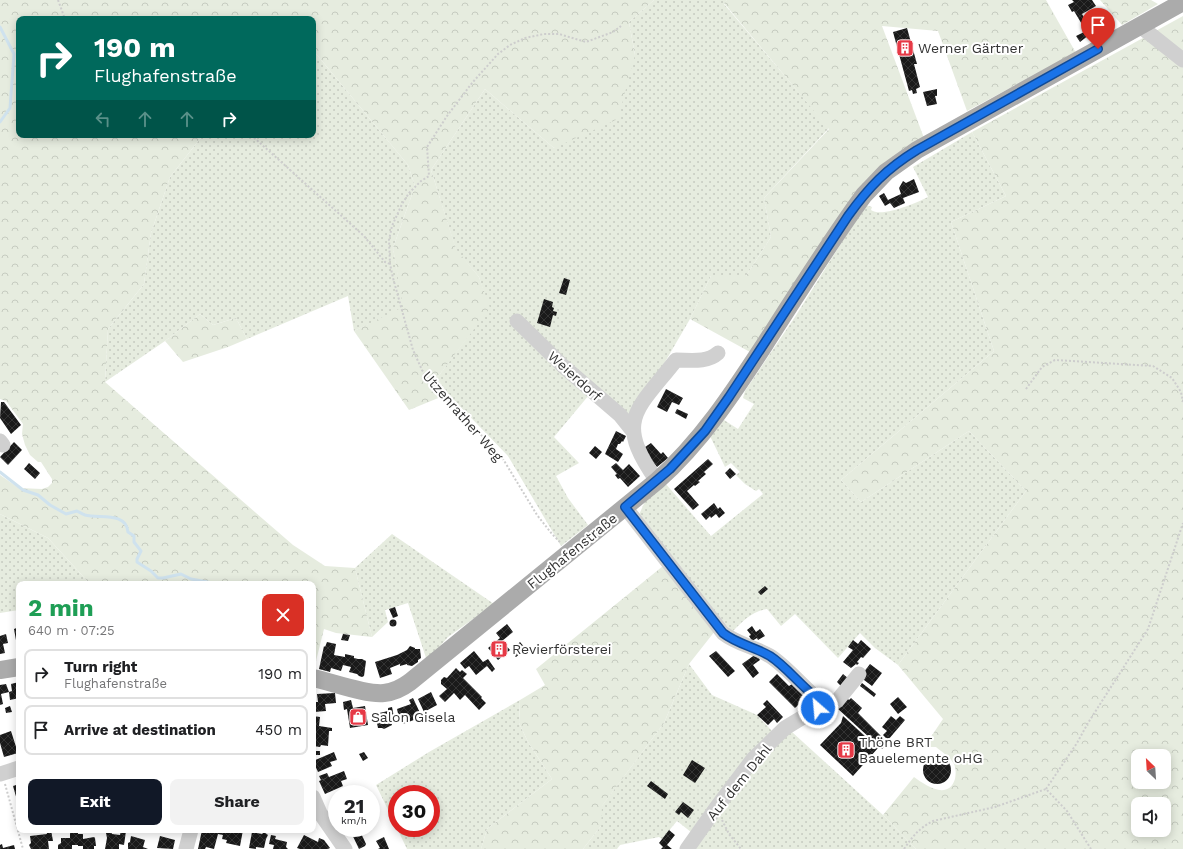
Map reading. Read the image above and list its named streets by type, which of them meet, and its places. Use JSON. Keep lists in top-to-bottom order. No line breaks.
{"streets":{"main road":["Flughafenstraße"],"street":["Weierdorf","Auf dem Dahl"],"path":["Utzenrather Weg"]},"crossings":[["Weierdorf","Flughafenstraße"],["Utzenrather Weg","Flughafenstraße"]],"places":{"building":["Werner Gärtner","Revierförsterei","Thöne BRT Bauelemente oHG"],"shop":["Salon Gisela"]},"north":"top left","page":{"turn":["190 m","Flughafenstraße"],"heading":["2 min","640 m · 07:25"],"list":[{"name":"Turn right","note":"Flughafenstraße","value":"190 m"},{"name":"Arrive at destination","value":"450 m"}],"buttons":["Exit","Share"],"speed":"21 km/h","limit":"30"}}
